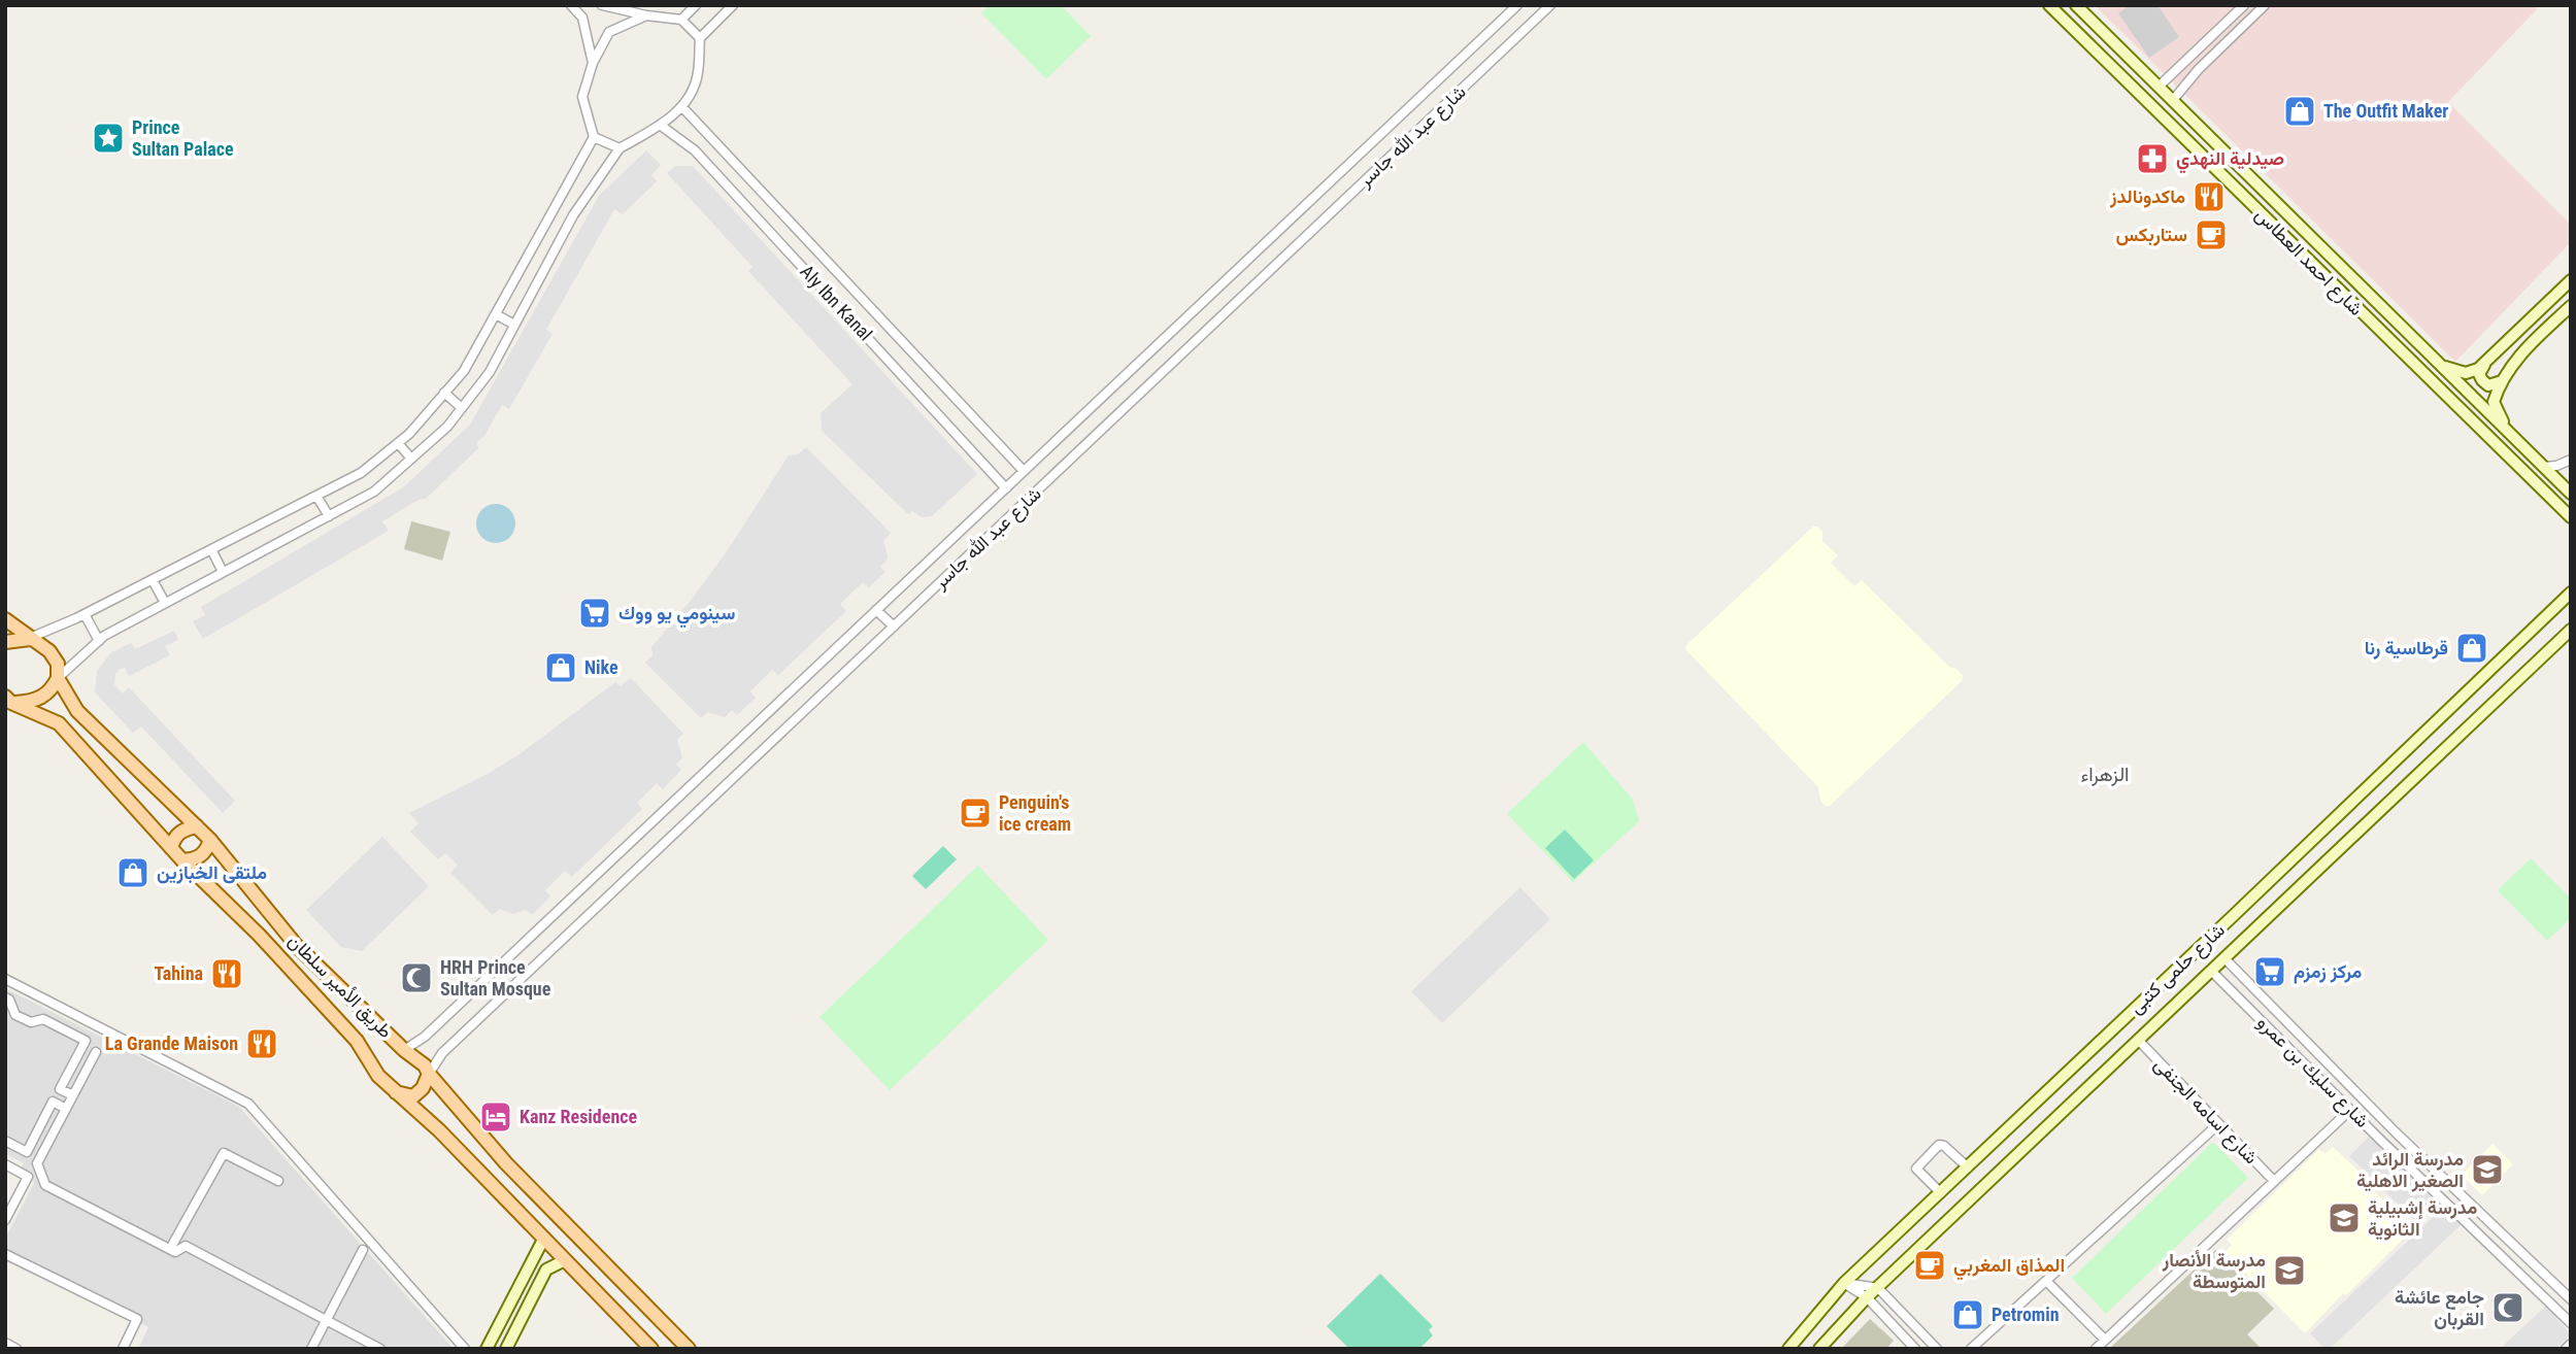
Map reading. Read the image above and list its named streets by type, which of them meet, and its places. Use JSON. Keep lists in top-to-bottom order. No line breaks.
{"streets":{"main road":["طريق الأمير سلطان"],"street":["شارع عبد الله جاسر","شارع احمد العطاس","Aly Ibn Kanal","شارع حلمى كتبى","شارع سليك بن عمرو","شارع اسامه الجنفى"]},"crossings":[["شارع عبد الله جاسر","Aly Ibn Kanal"],["شارع عبد الله جاسر","طريق الأمير سلطان"],["شارع حلمى كتبى","شارع سليك بن عمرو"],["شارع حلمى كتبى","شارع اسامه الجنفى"]],"districts":["الزهراء"],"places":{"shop":["The Outfit Maker","قرطاسية رنا","Nike","ملتقى الخبازين","Petromin"],"place":["Prince Sultan Palace"],"pharmacy":["صيدلية النهدي"],"restaurant":["ماكدونالدز","Tahina","La Grande Maison"],"cafe":["ستاربكس","Penguin's ice cream","المذاق المغربي"],"supermarket":["سينومي يو ووك","مركز زمزم"],"mosque":["HRH Prince Sultan Mosque","جامع عائشة القربان"],"hotel":["Kanz Residence"],"school or university":["مدرسة الرائد الصغير الاهلية","مدرسة إشبيلية الثانوية","مدرسة الأنصار المتوسطة"]}}
